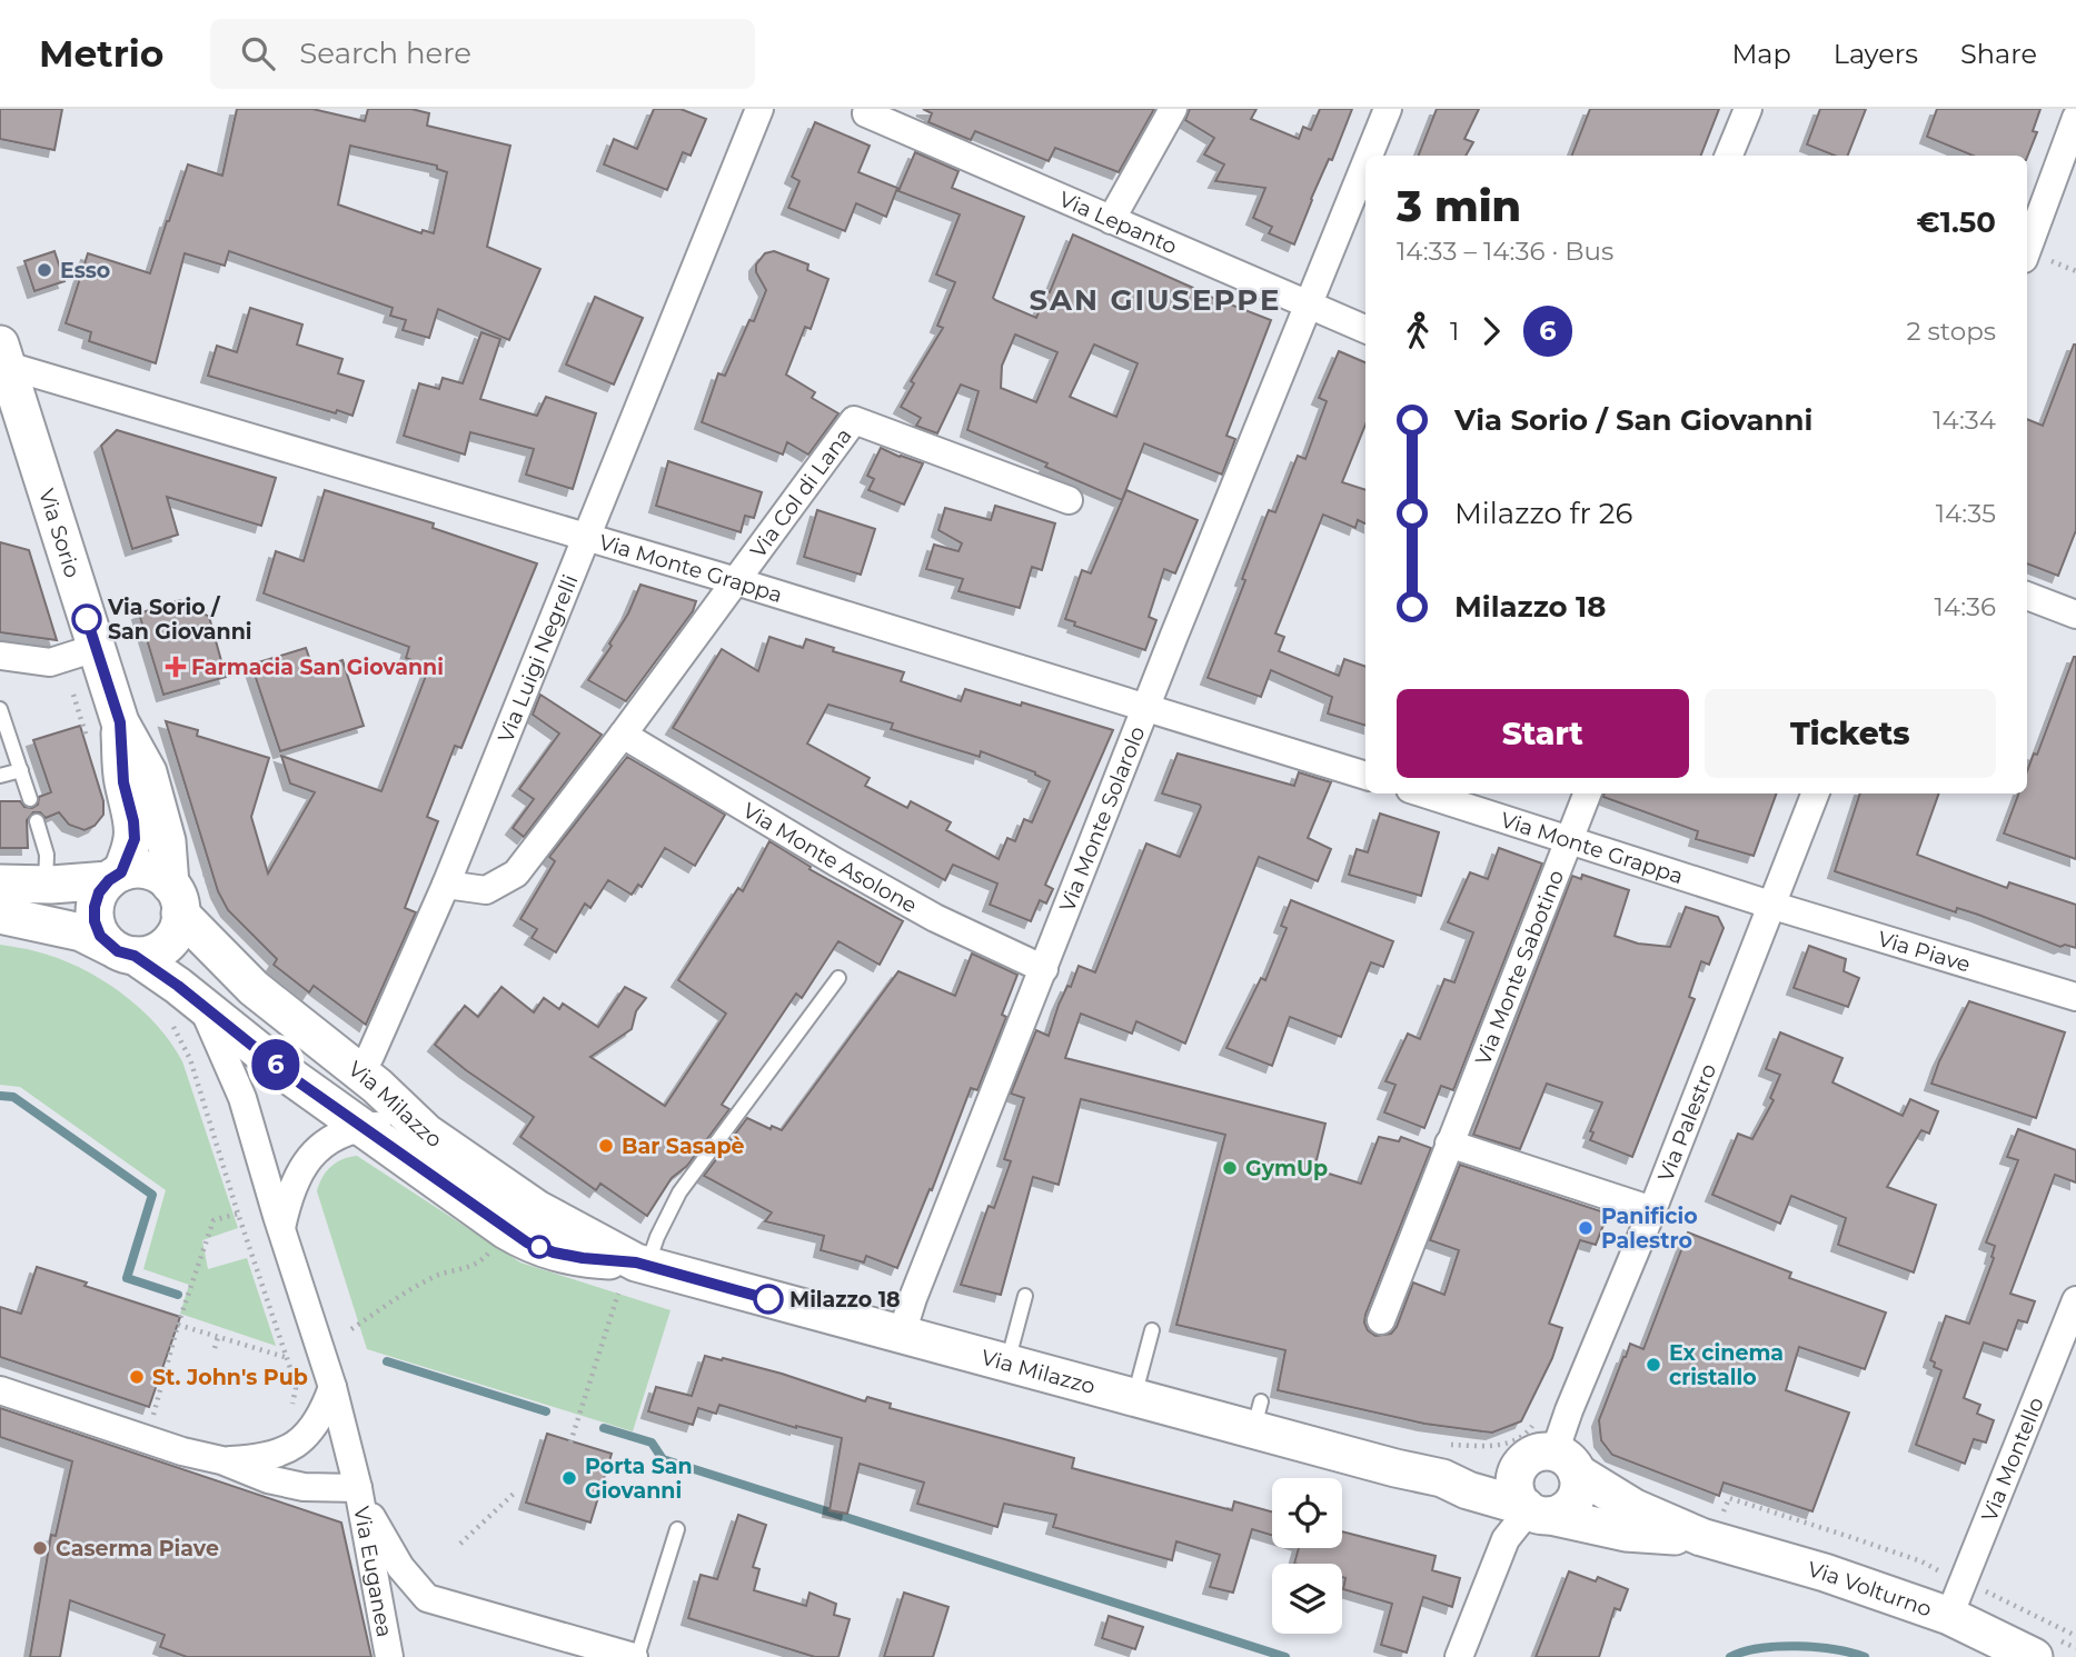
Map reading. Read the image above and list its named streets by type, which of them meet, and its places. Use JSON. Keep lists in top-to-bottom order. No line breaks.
{"streets":{"main road":["Via Sorio","Via Milazzo","Via Palestro","Via Volturno"],"street":["Via Lepanto","Via Col di Lana","Via Monte Grappa","Via Luigi Negrelli","Via Monte Solarolo","Via Monte Asolone","Via Piave","Via Monte Sabotino","Via Montello","Via Euganea"]},"crossings":[["Via Lepanto","Via Monte Solarolo"],["Via Col di Lana","Via Monte Grappa"],["Via Col di Lana","Via Luigi Negrelli"],["Via Col di Lana","Via Monte Asolone"],["Via Sorio","Via Monte Grappa"],["Via Sorio","Via Milazzo"],["Via Monte Grappa","Via Luigi Negrelli"],["Via Monte Grappa","Via Monte Solarolo"],["Via Monte Grappa","Via Piave"],["Via Monte Grappa","Via Monte Sabotino"],["Via Monte Grappa","Via Palestro"],["Via Luigi Negrelli","Via Milazzo"],["Via Monte Solarolo","Via Monte Asolone"],["Via Monte Solarolo","Via Milazzo"],["Via Piave","Via Palestro"],["Via Milazzo","Via Palestro"],["Via Milazzo","Via Volturno"],["Via Palestro","Via Volturno"],["Via Montello","Via Volturno"]],"districts":["SAN GIUSEPPE"],"places":{"other":["Esso","Via Sorio / San Giovanni","Bar Sasapè","GymUp","Panificio Palestro","Milazzo 18","Ex cinema cristallo","St. John's Pub","Porta San Giovanni","Caserma Piave"],"health":["Farmacia San Giovanni"]},"lines":["bus line 6"],"page":{"header":"Metrio","search":"Search here","nav":["Map","Layers","Share"],"on_map":"6","heading":["3 min","14:33 – 14:36 · Bus","€1.50"],"legs":["1","6","2 stops"],"list":[{"name":"Via Sorio / San Giovanni","value":"14:34"},{"name":"Milazzo fr 26","value":"14:35"},{"name":"Milazzo 18","value":"14:36"}],"buttons":["Start","Tickets"]}}
